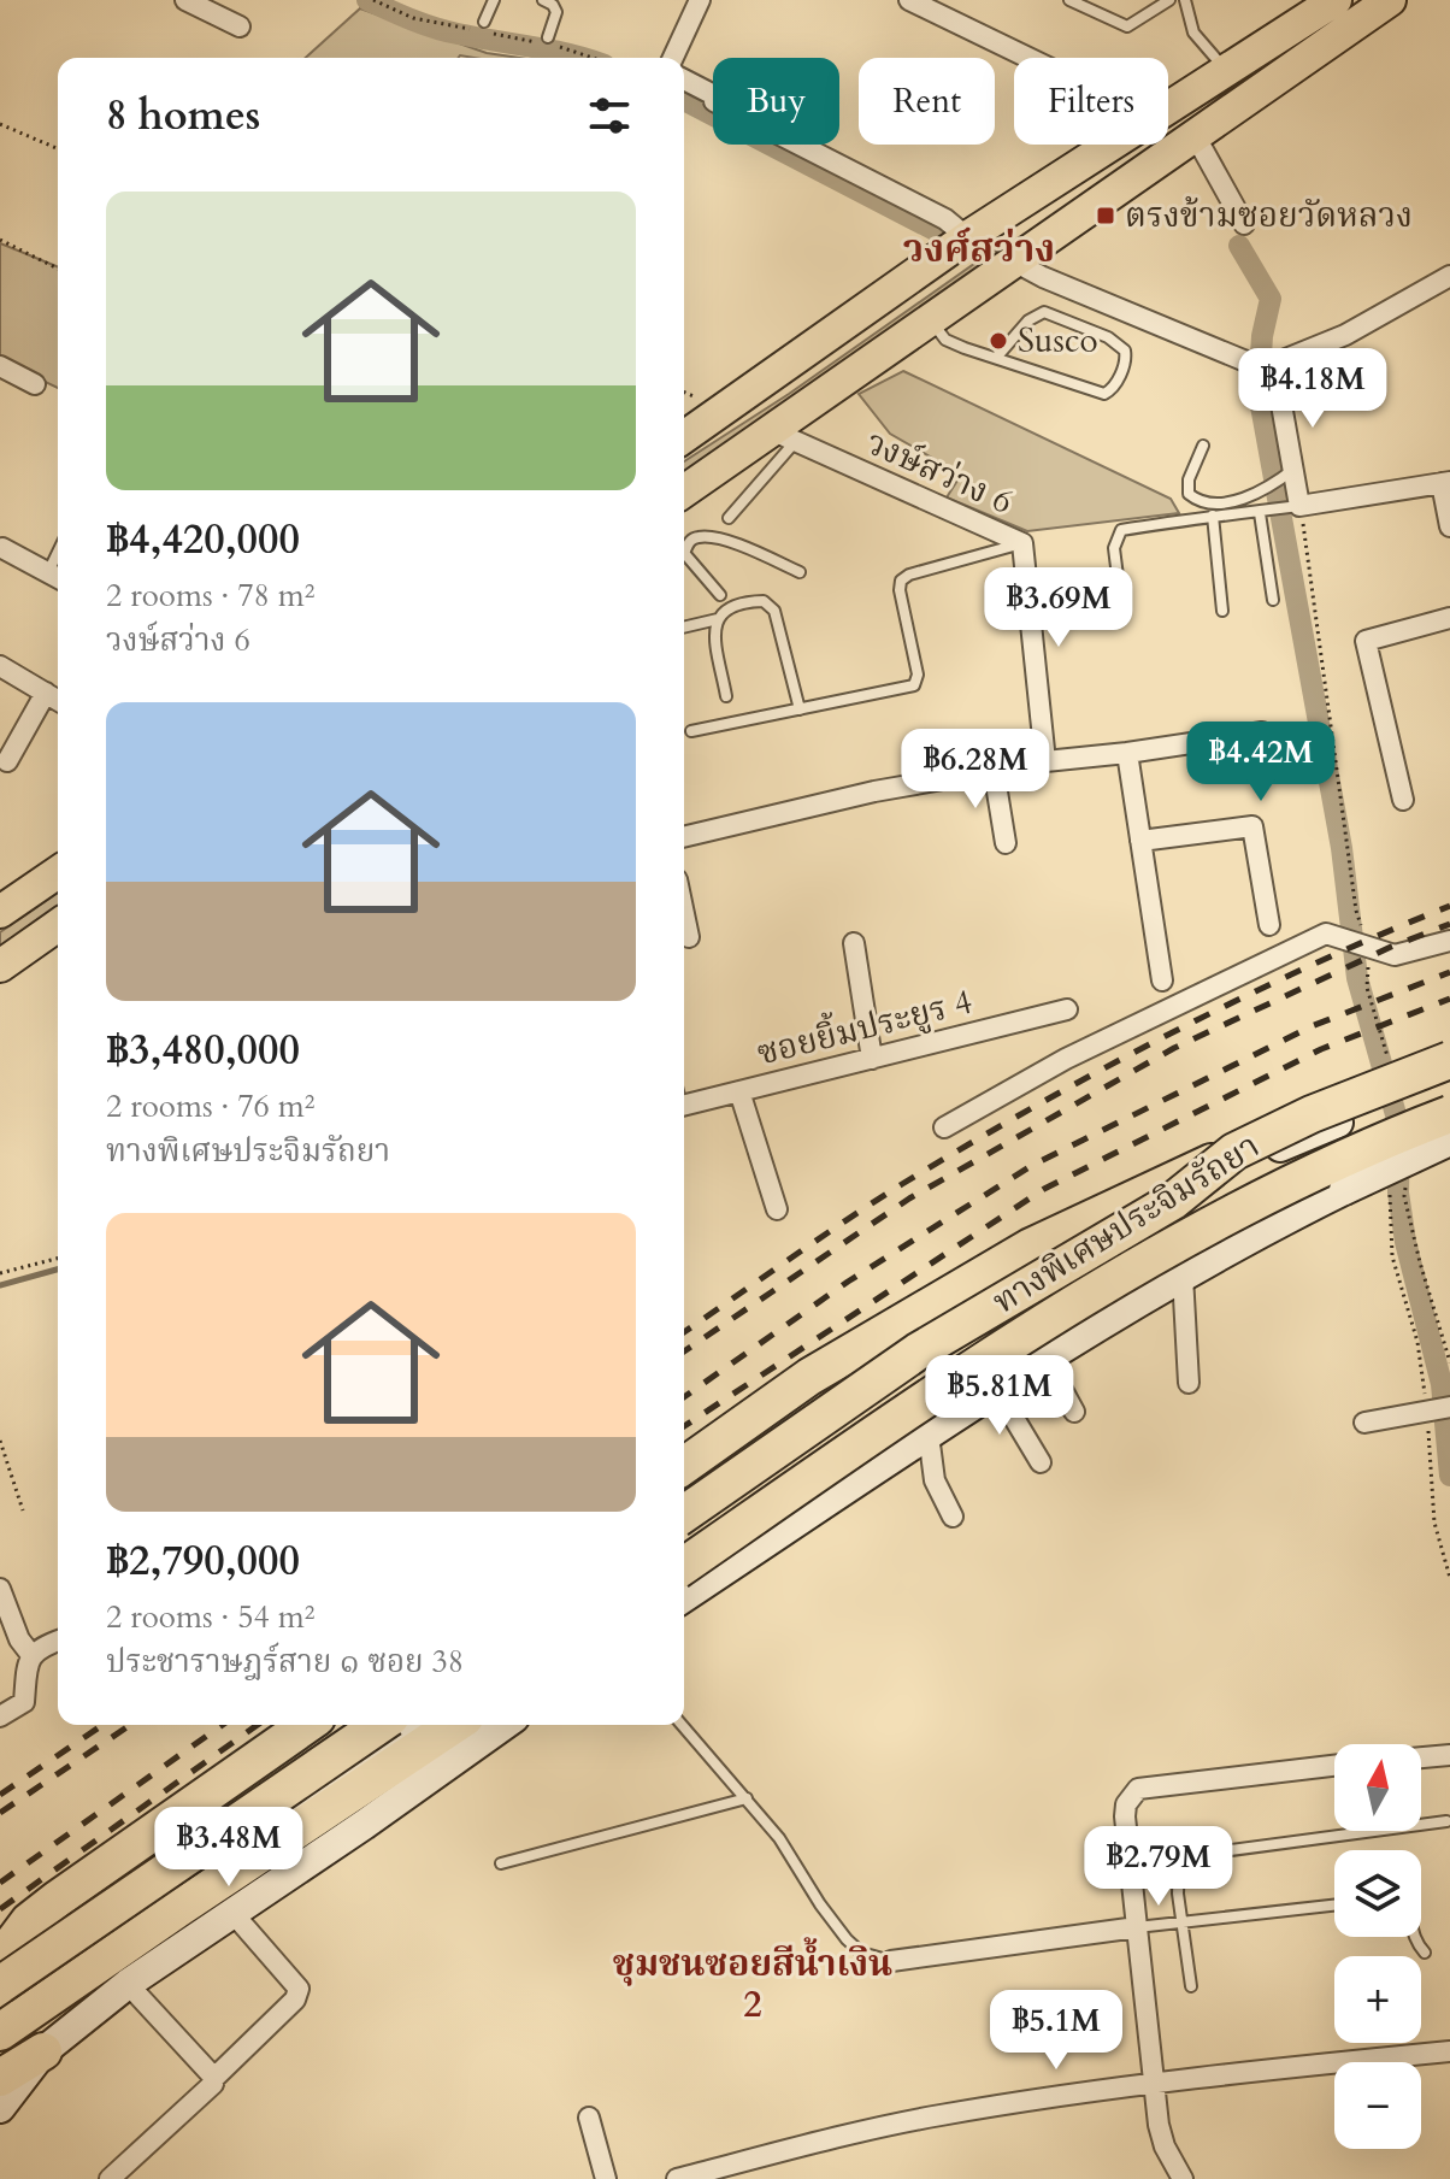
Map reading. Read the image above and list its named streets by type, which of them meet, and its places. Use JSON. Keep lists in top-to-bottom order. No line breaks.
{"streets":{"highway":["ทางพิเศษประจิมรัถยา"],"street":["วงษ์สว่าง 6","ซอยยิ้มประยูร 4"]},"districts":["วงศ์สว่าง","ชุมชนซอยสีน้ำเงิน 2"],"places":{"transit":["ตรงข้ามซอยวัดหลวง"],"other":["Susco"]},"north":"top","page":{"chip":["Buy","Rent","Filters"],"heading":"8 homes","list":[{"name":"฿4,420,000","note":"2 rooms · 78 m² · วงษ์สว่าง 6"},{"name":"฿3,480,000","note":"2 rooms · 76 m² · ทางพิเศษประจิมรัถยา"},{"name":"฿2,790,000","note":"2 rooms · 54 m² · ประชาราษฎร์สาย ๑ ซอย 38"}],"price":["฿4.18M","฿3.69M","฿4.42M","฿6.28M","฿5.81M","฿3.48M","฿2.79M","฿5.1M"],"map_buttons":["+","−"]}}
